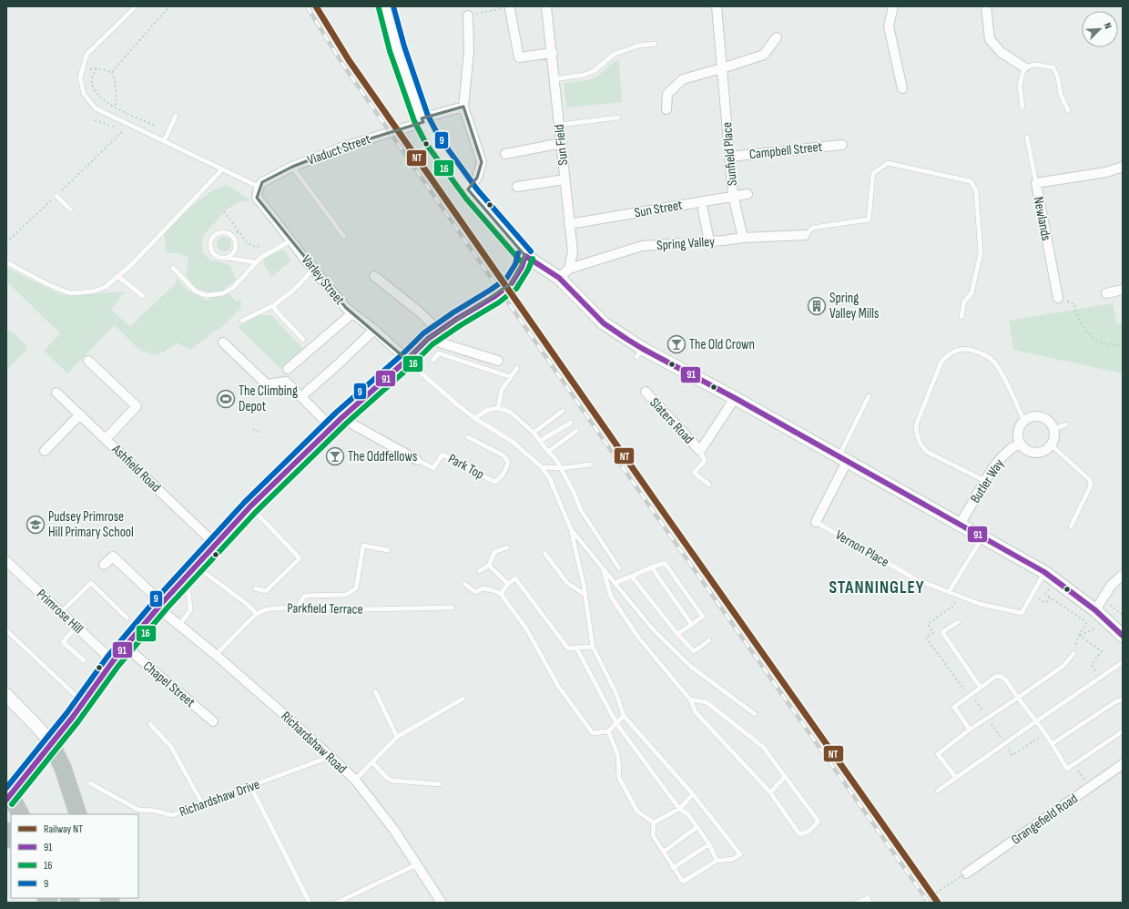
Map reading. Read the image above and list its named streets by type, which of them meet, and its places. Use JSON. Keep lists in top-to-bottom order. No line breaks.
{"streets":{"street":["Sun Field","Viaduct Street","Campbell Street","Sunfield Place","Sun Street","Newlands","Spring Valley","Varley Street","Slaters Road","Ashfield Road","Butler Way","Primrose Hill","Chapel Street","Richardshaw Road","Grangefield Road"],"lane":["Park Top","Vernon Place","Parkfield Terrace","Richardshaw Drive"]},"crossings":[["Sun Field","Sun Street"],["Sun Field","Spring Valley"],["Viaduct Street","Varley Street"],["Campbell Street","Sunfield Place"],["Sunfield Place","Sun Street"],["Sunfield Place","Spring Valley"],["Parkfield Terrace","Richardshaw Road"],["Richardshaw Road","Richardshaw Drive"]],"districts":["STANNINGLEY"],"places":{"building":["Spring Valley Mills"],"bar":["The Old Crown","The Oddfellows"],"sports":["The Climbing Depot"],"school or university":["Pudsey Primrose Hill Primary School"]},"lines":["rail line NT","transit line 9","transit line 16","transit line 91"],"legend":["Railway NT","91","16","9"],"north":"top right"}
